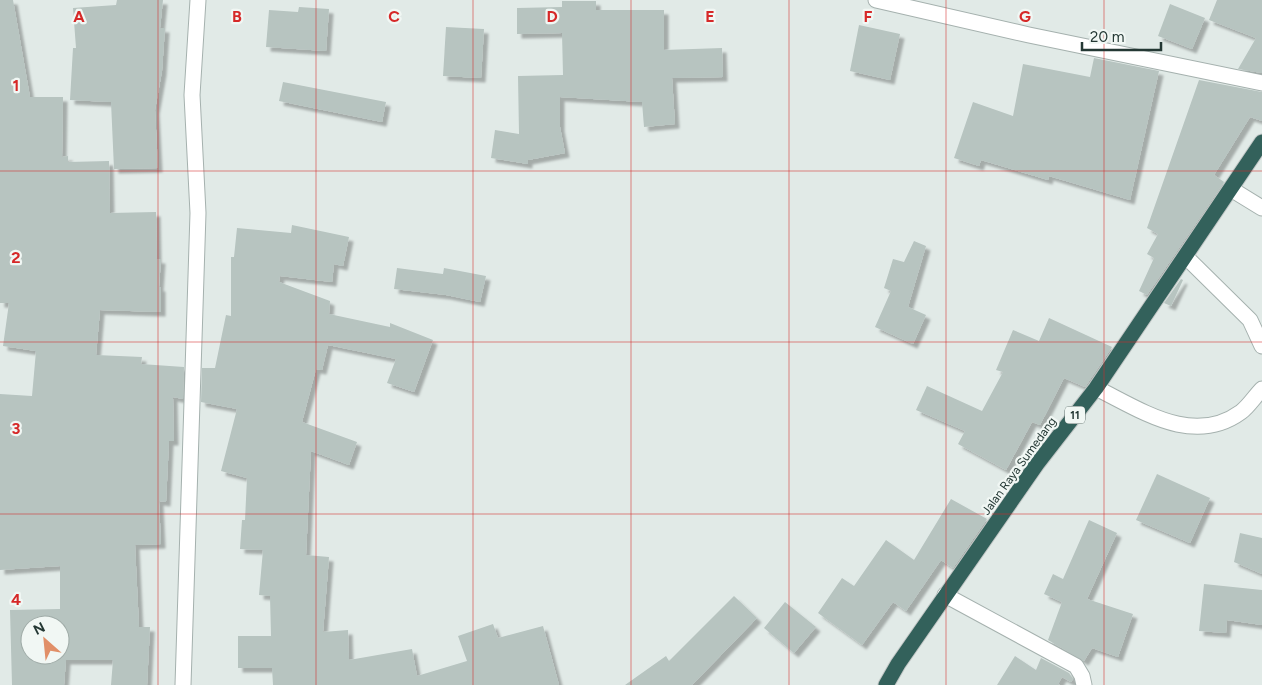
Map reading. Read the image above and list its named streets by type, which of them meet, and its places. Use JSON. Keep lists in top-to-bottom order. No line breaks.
{"streets":{"highway":["11","Jalan Raya Sumedang"]},"scale_bar":"20 m","north":"top left","grid":{"columns":["A","B","C","D","E","F","G"],"rows":["1","2","3","4"]}}
